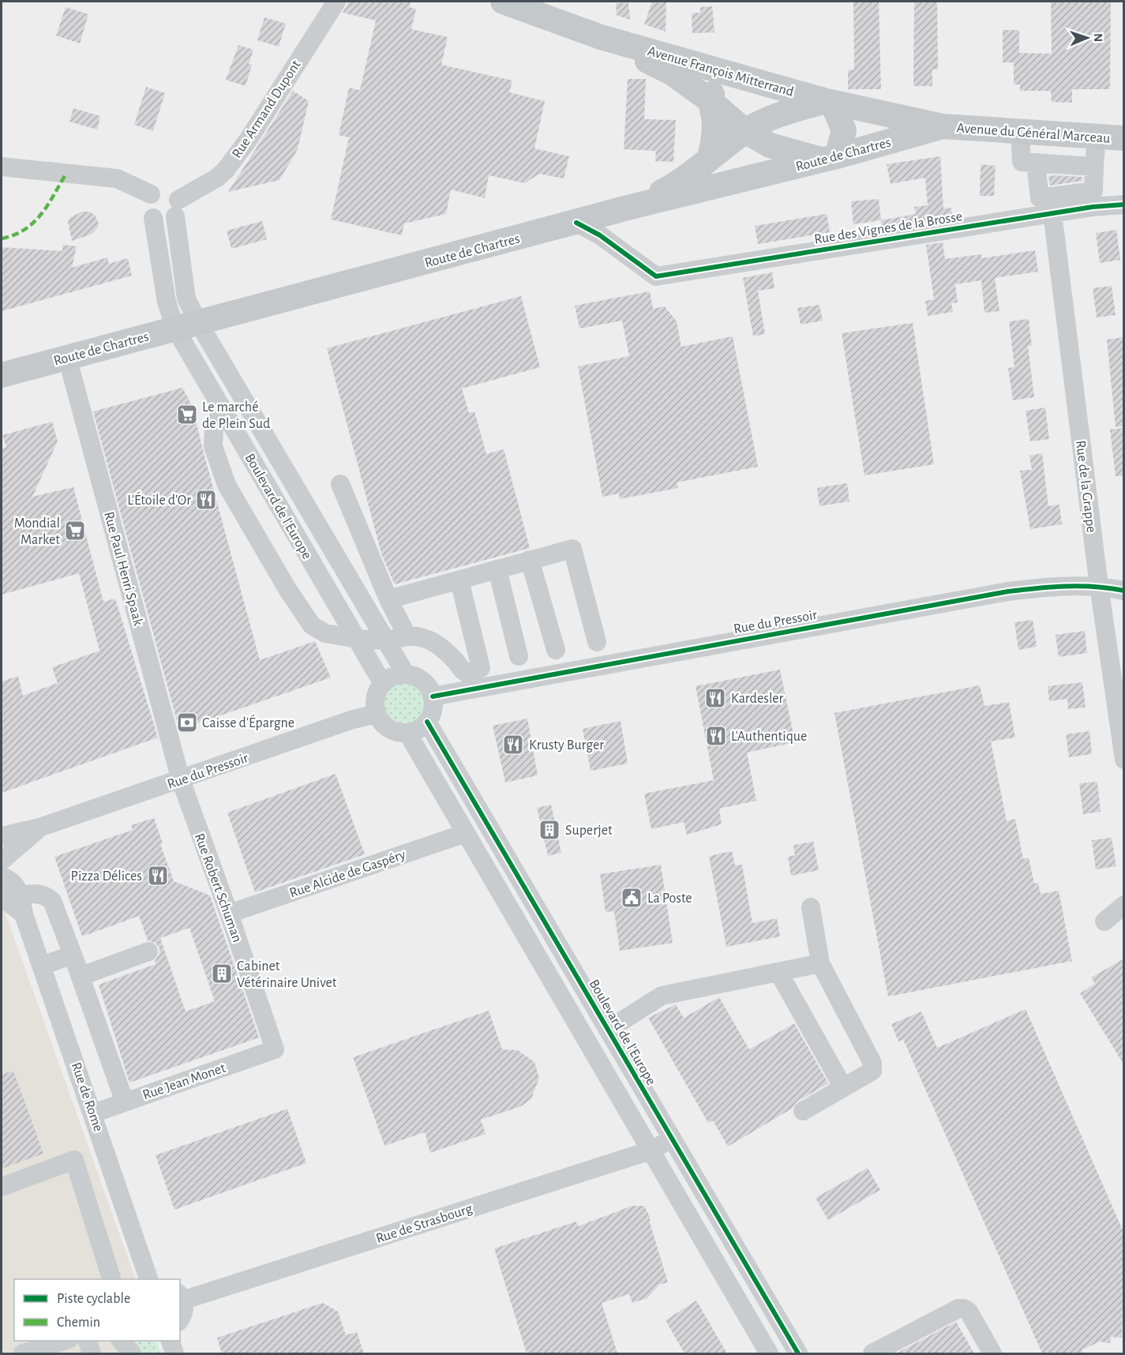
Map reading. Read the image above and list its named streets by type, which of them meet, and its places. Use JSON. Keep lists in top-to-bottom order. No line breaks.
{"streets":{"main road":["Avenue François Mitterrand","Avenue du Général Marceau","Route de Chartres"],"street":["Rue Armand Dupont","Rue des Vignes de la Brosse","Rue de la Grappe","Boulevard de l'Europe","Rue Paul Henri Spaak","Rue du Pressoir","Rue Alcide de Gaspéry","Rue Robert Schuman","Rue Jean Monet","Rue de Rome","Rue de Strasbourg"]},"crossings":[["Avenue François Mitterrand","Avenue du Général Marceau"],["Avenue François Mitterrand","Route de Chartres"],["Avenue du Général Marceau","Route de Chartres"],["Route de Chartres","Rue des Vignes de la Brosse"],["Route de Chartres","Boulevard de l'Europe"],["Route de Chartres","Rue Paul Henri Spaak"],["Rue des Vignes de la Brosse","Rue de la Grappe"],["Rue de la Grappe","Rue du Pressoir"],["Boulevard de l'Europe","Rue du Pressoir"],["Boulevard de l'Europe","Rue de Strasbourg"],["Rue Paul Henri Spaak","Rue du Pressoir"],["Rue Paul Henri Spaak","Rue Robert Schuman"],["Rue du Pressoir","Rue Robert Schuman"],["Rue Alcide de Gaspéry","Rue Robert Schuman"],["Rue Robert Schuman","Rue Jean Monet"],["Rue Jean Monet","Rue de Rome"]],"places":{"supermarket":["Le marché de Plein Sud","Mondial Market"],"restaurant":["L'Étoile d'Or","Kardesler","L'Authentique","Krusty Burger","Pizza Délices"],"bank":["Caisse d'Épargne"],"building":["Superjet","Cabinet Vétérinaire Univet"],"public building":["La Poste"]},"legend":["Piste cyclable","Chemin"],"north":"right"}
